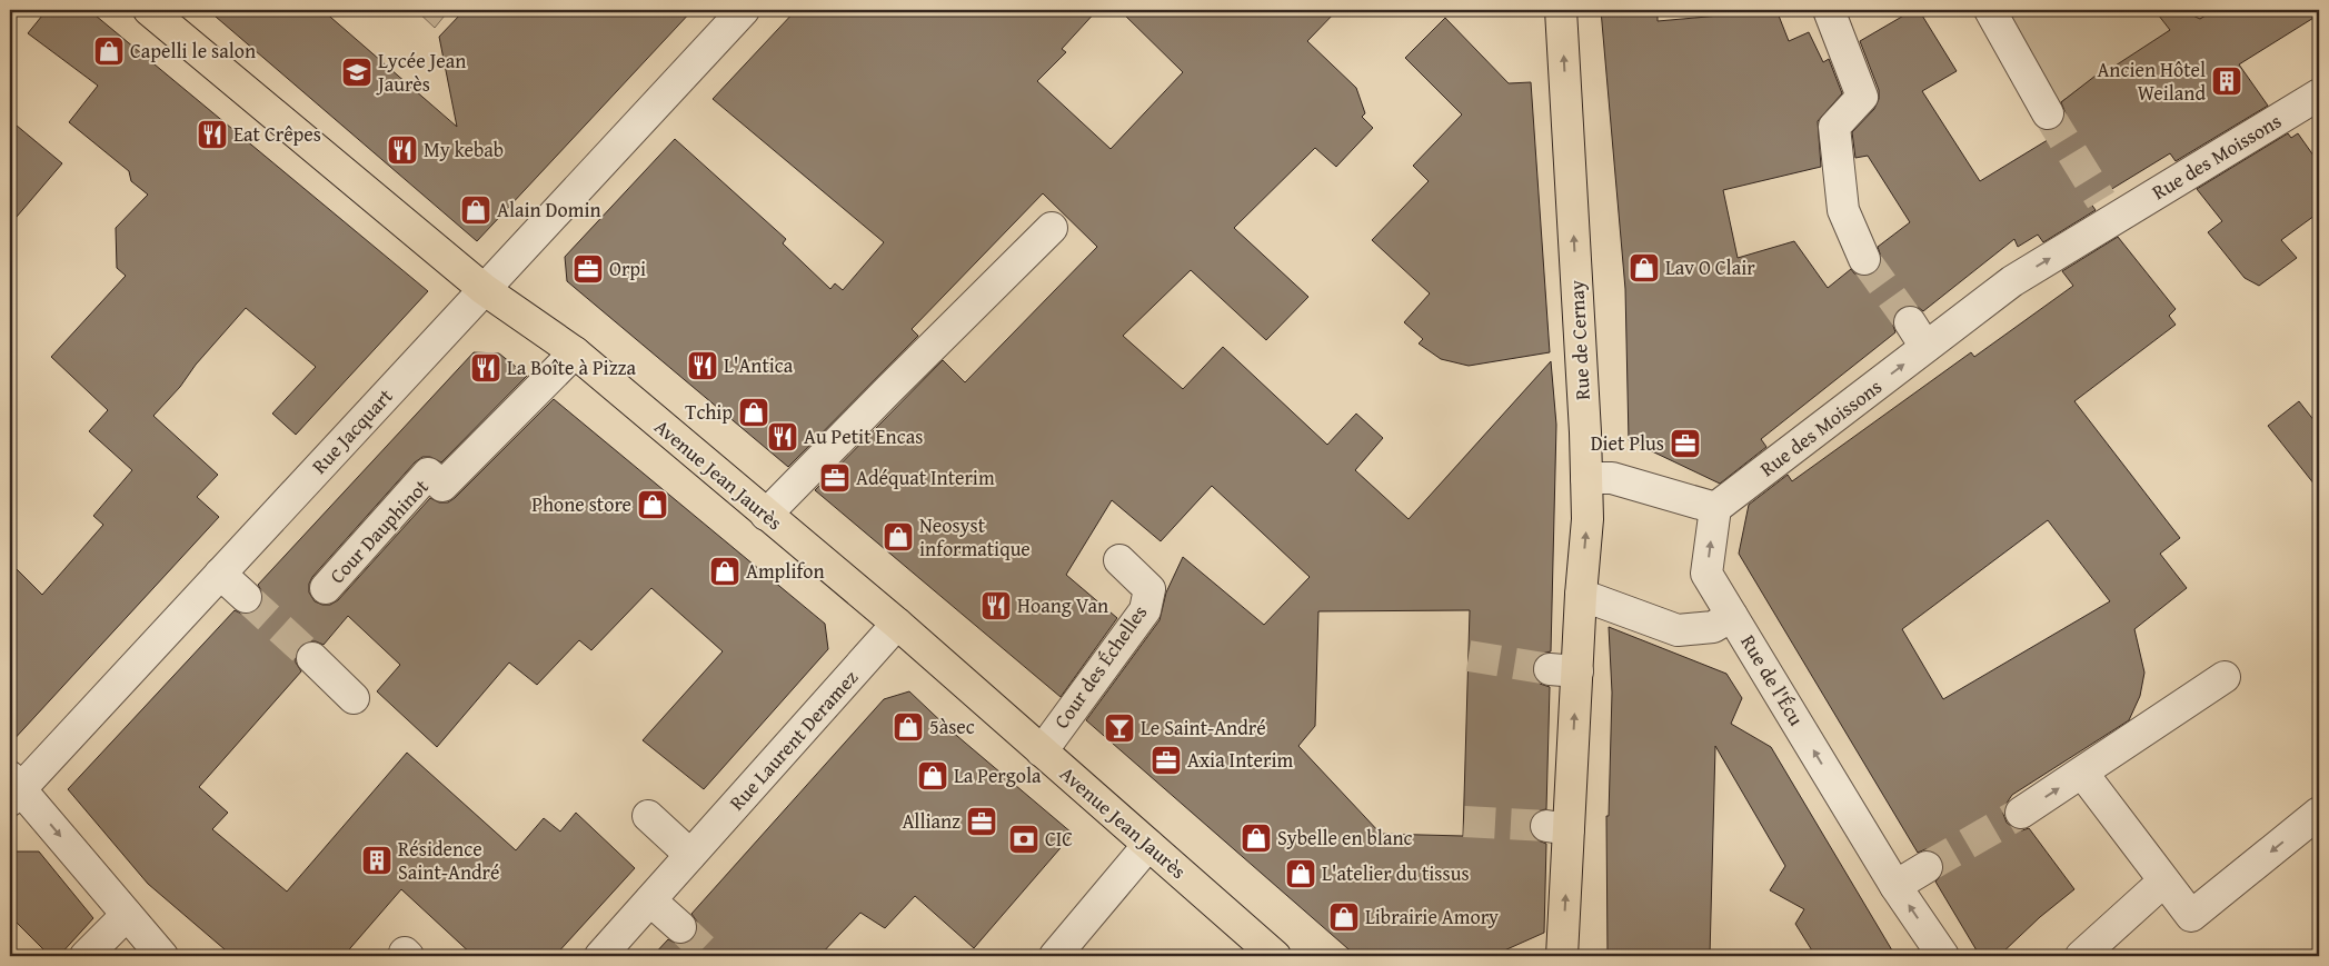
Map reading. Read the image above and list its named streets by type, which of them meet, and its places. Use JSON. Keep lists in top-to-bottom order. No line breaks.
{"streets":{"main road":["Rue de Cernay","Avenue Jean Jaurès"],"street":["Rue des Moissons","Rue Jacquart","Cour Dauphinot","Cour des Échelles","Rue de l'Écu","Rue Laurent Deramez"]},"crossings":[["Rue des Moissons","Rue de l'Écu"],["Rue Jacquart","Avenue Jean Jaurès"],["Avenue Jean Jaurès","Cour Dauphinot"],["Avenue Jean Jaurès","Cour des Échelles"],["Avenue Jean Jaurès","Rue Laurent Deramez"]],"one_way":["Rue des Moissons","Rue de Cernay","Rue de l'Écu"],"places":{"shop":["Capelli le salon","Alain Domin","Lav O Clair","Tchip","Phone store","Neosyst informatique","Amplifon","5àsec","La Pergola","Sybelle en blanc","L'atelier du tissus","Librairie Amory"],"school or university":["Lycée Jean Jaurès"],"building":["Ancien Hôtel Weiland","Résidence Saint-André"],"restaurant":["Eat Crêpes","My kebab","L'Antica","La Boîte à Pizza","Au Petit Encas","Hoang Van"],"office":["Orpi","Diet Plus","Adéquat Interim","Axia Interim","Allianz"],"bar":["Le Saint-André"],"bank":["CIC"]}}
